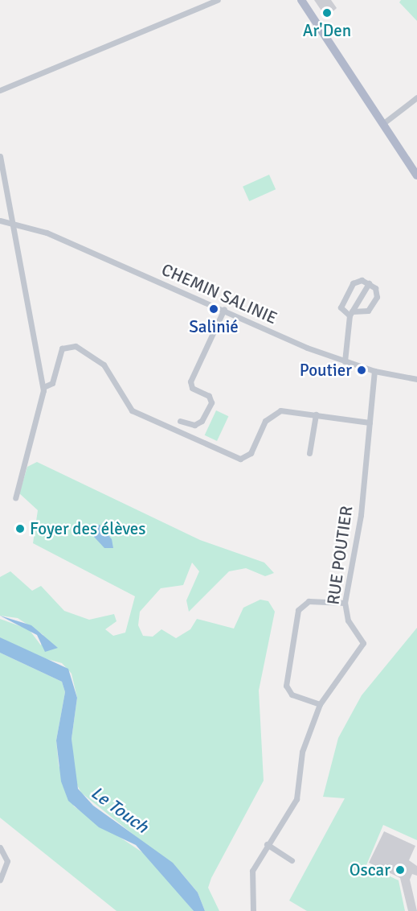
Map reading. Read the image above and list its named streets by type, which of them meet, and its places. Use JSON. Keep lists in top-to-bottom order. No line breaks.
{"streets":{"street":["CHEMIN SALINIE","RUE POUTIER"]},"crossings":[["CHEMIN SALINIE","RUE POUTIER"]],"water":["Le Touch"],"places":["Ar'Den","Salinié","Poutier","Foyer des élèves","Oscar"]}
